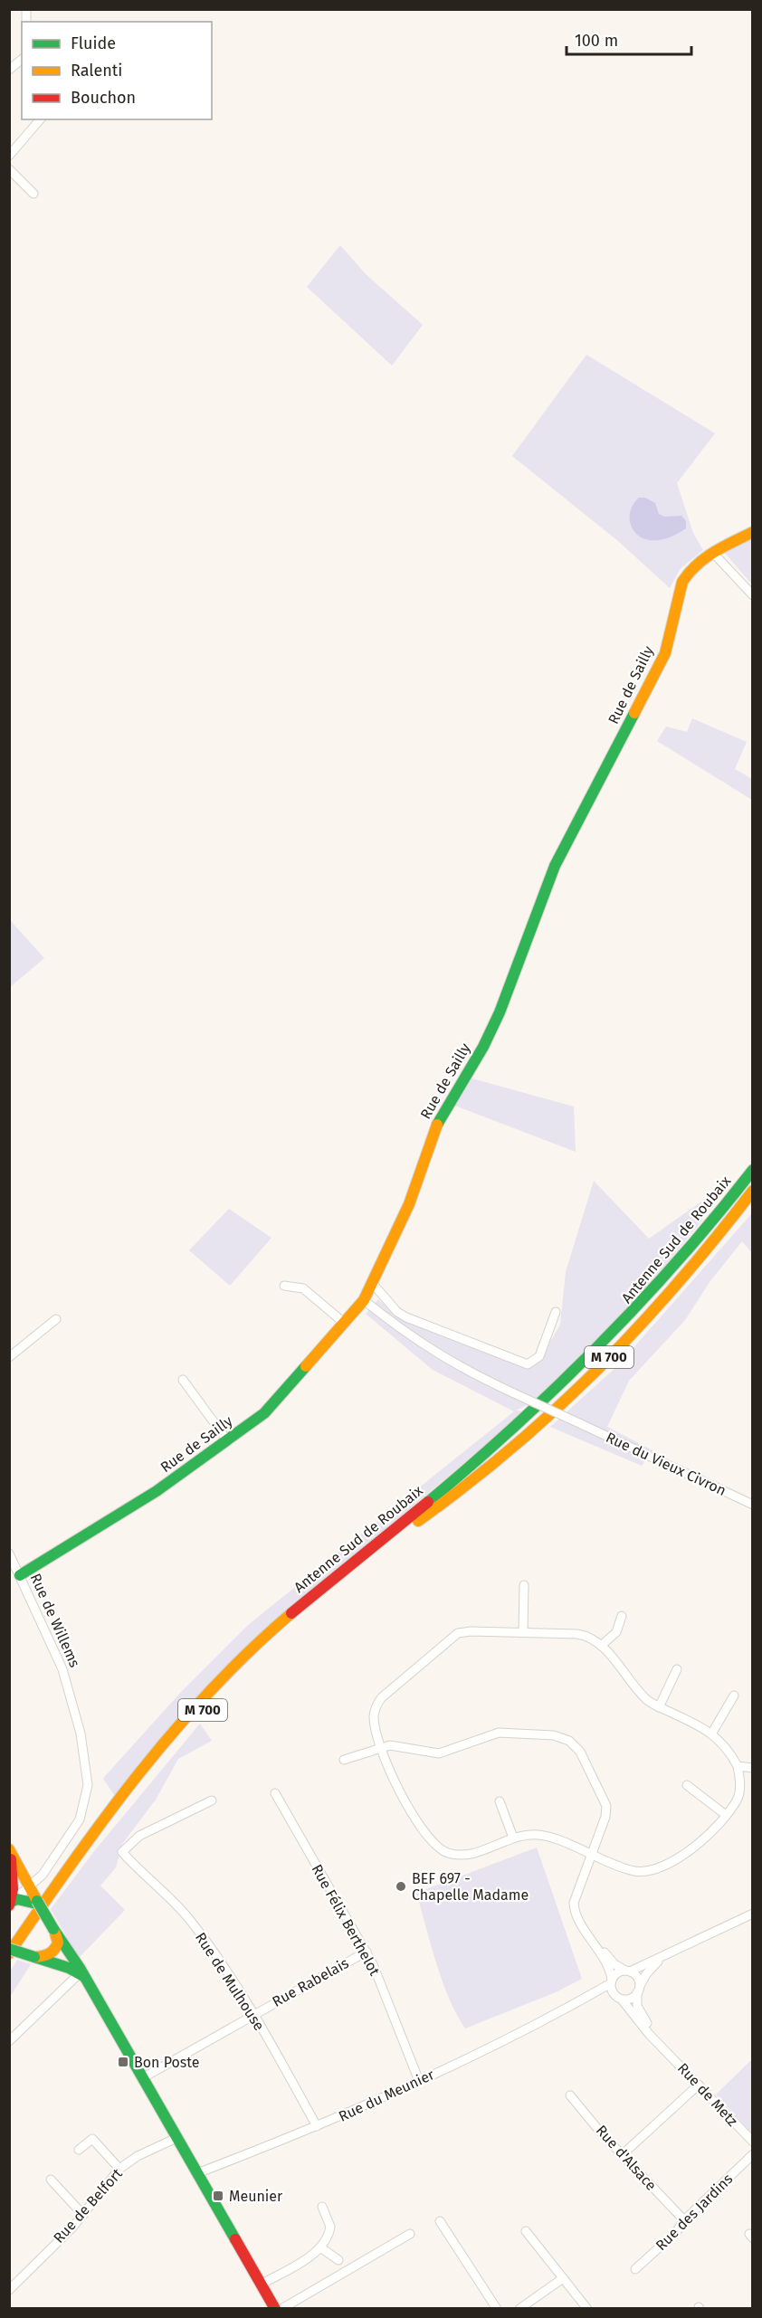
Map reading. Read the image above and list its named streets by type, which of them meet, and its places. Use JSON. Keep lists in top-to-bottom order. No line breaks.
{"streets":{"main road":["Rue de Sailly","Antenne Sud de Roubaix","M 700"],"street":["Rue du Vieux Civron","Rue de Willems","Rue Félix Berthelot","Rue de Mulhouse","Rue Rabelais","Rue de Metz","Rue du Meunier","Rue d'Alsace","Rue de Belfort","Rue des Jardins"]},"crossings":[["Rue de Sailly","Rue du Vieux Civron"],["Rue de Sailly","Rue de Willems"],["Rue Félix Berthelot","Rue Rabelais"],["Rue Félix Berthelot","Rue du Meunier"],["Rue de Mulhouse","Rue Rabelais"],["Rue de Mulhouse","Rue du Meunier"],["Rue de Metz","Rue du Meunier"],["Rue d'Alsace","Rue des Jardins"]],"places":{"other":["BEF 697 - Chapelle Madame"],"transit":["Bon Poste","Meunier"]},"legend":["Fluide","Ralenti","Bouchon"],"scale_bar":"100 m"}
